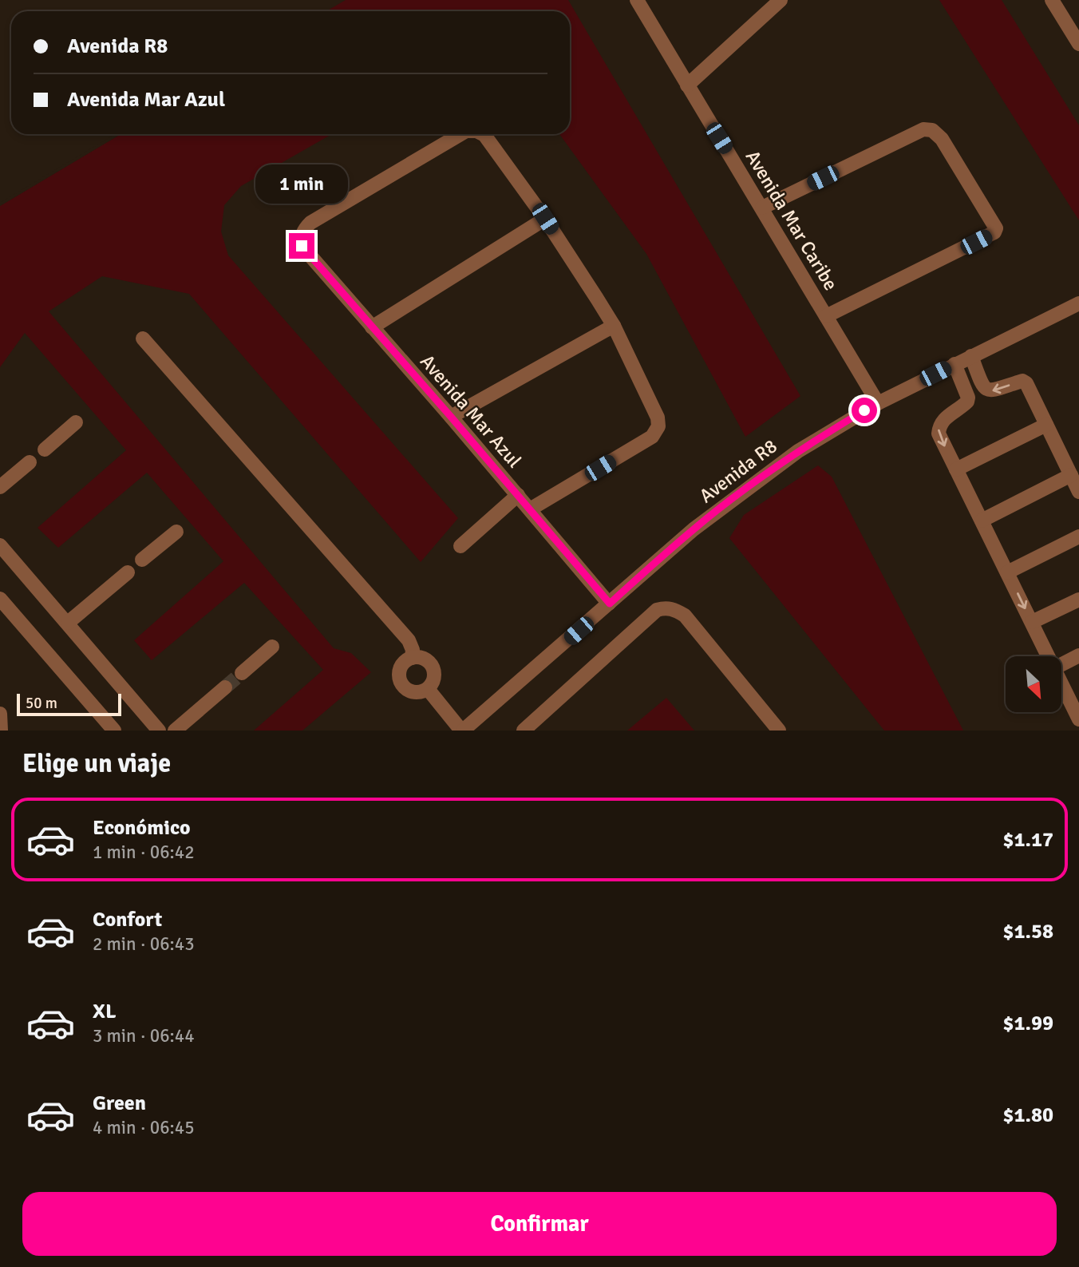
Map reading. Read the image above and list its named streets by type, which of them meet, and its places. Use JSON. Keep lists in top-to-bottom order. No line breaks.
{"streets":{"street":["Avenida Mar Caribe","Avenida Mar Azul","Avenida R8"]},"crossings":[["Avenida Mar Caribe","Avenida R8"],["Avenida Mar Azul","Avenida R8"]],"scale_bar":"50 m","north":"bottom right","page":{"banner":["Avenida R8","Avenida Mar Azul"],"bubble":"1 min","scale":"50 m","heading":"Elige un viaje","list":[{"name":"Económico","note":"1 min · 06:42","value":"$1.17"},{"name":"Confort","note":"2 min · 06:43","value":"$1.58"},{"name":"XL","note":"3 min · 06:44","value":"$1.99"},{"name":"Green","note":"4 min · 06:45","value":"$1.80"}],"buttons":"Confirmar"}}
